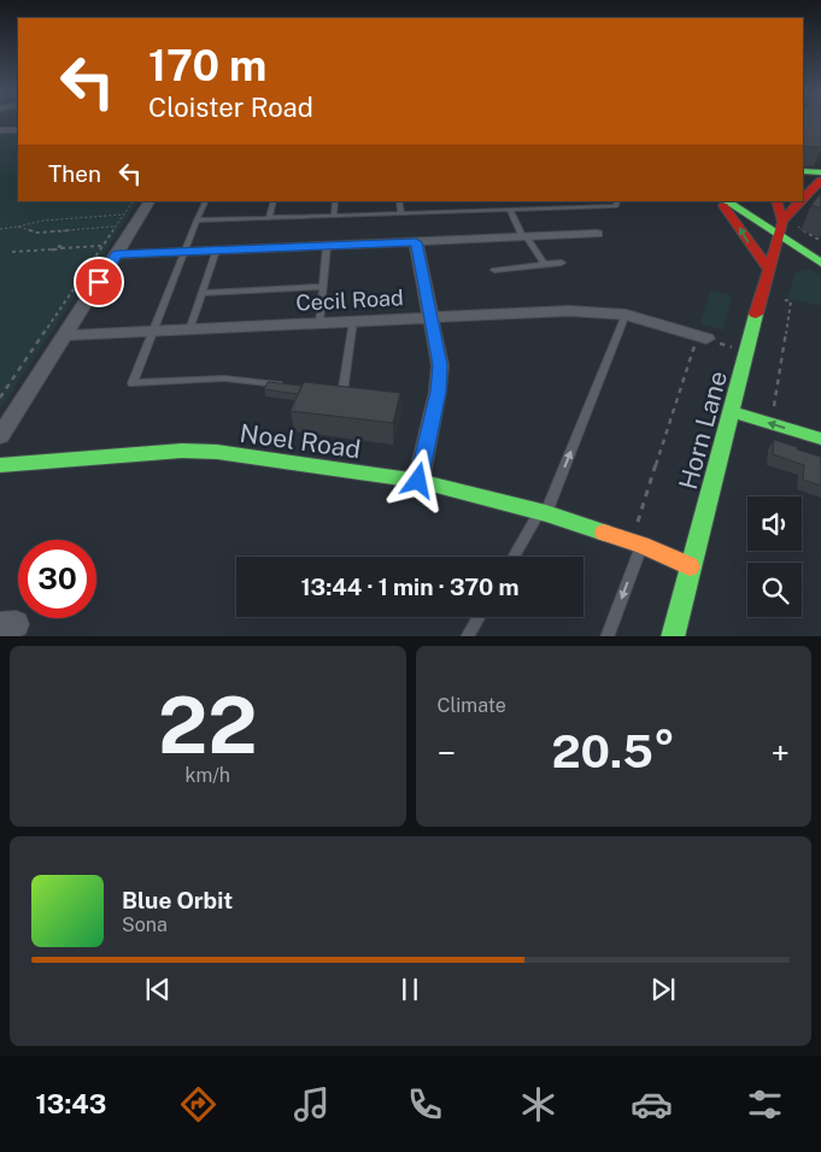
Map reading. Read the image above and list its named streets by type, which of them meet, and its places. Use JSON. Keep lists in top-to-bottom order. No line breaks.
{"streets":{"main road":["Horn Lane","Noel Road"],"street":["Cecil Road"]},"crossings":[["Horn Lane","Noel Road"]],"page":{"turn":["170 m","Cloister Road"],"then":"Then","limit":"30","trip":"13:44 · 1 min · 370 m","tile":[["22","km/h"],"Climate"],"heat":["−","20.5°","+"],"song":["Blue Orbit","Sona"],"tabs":"13:43"}}
